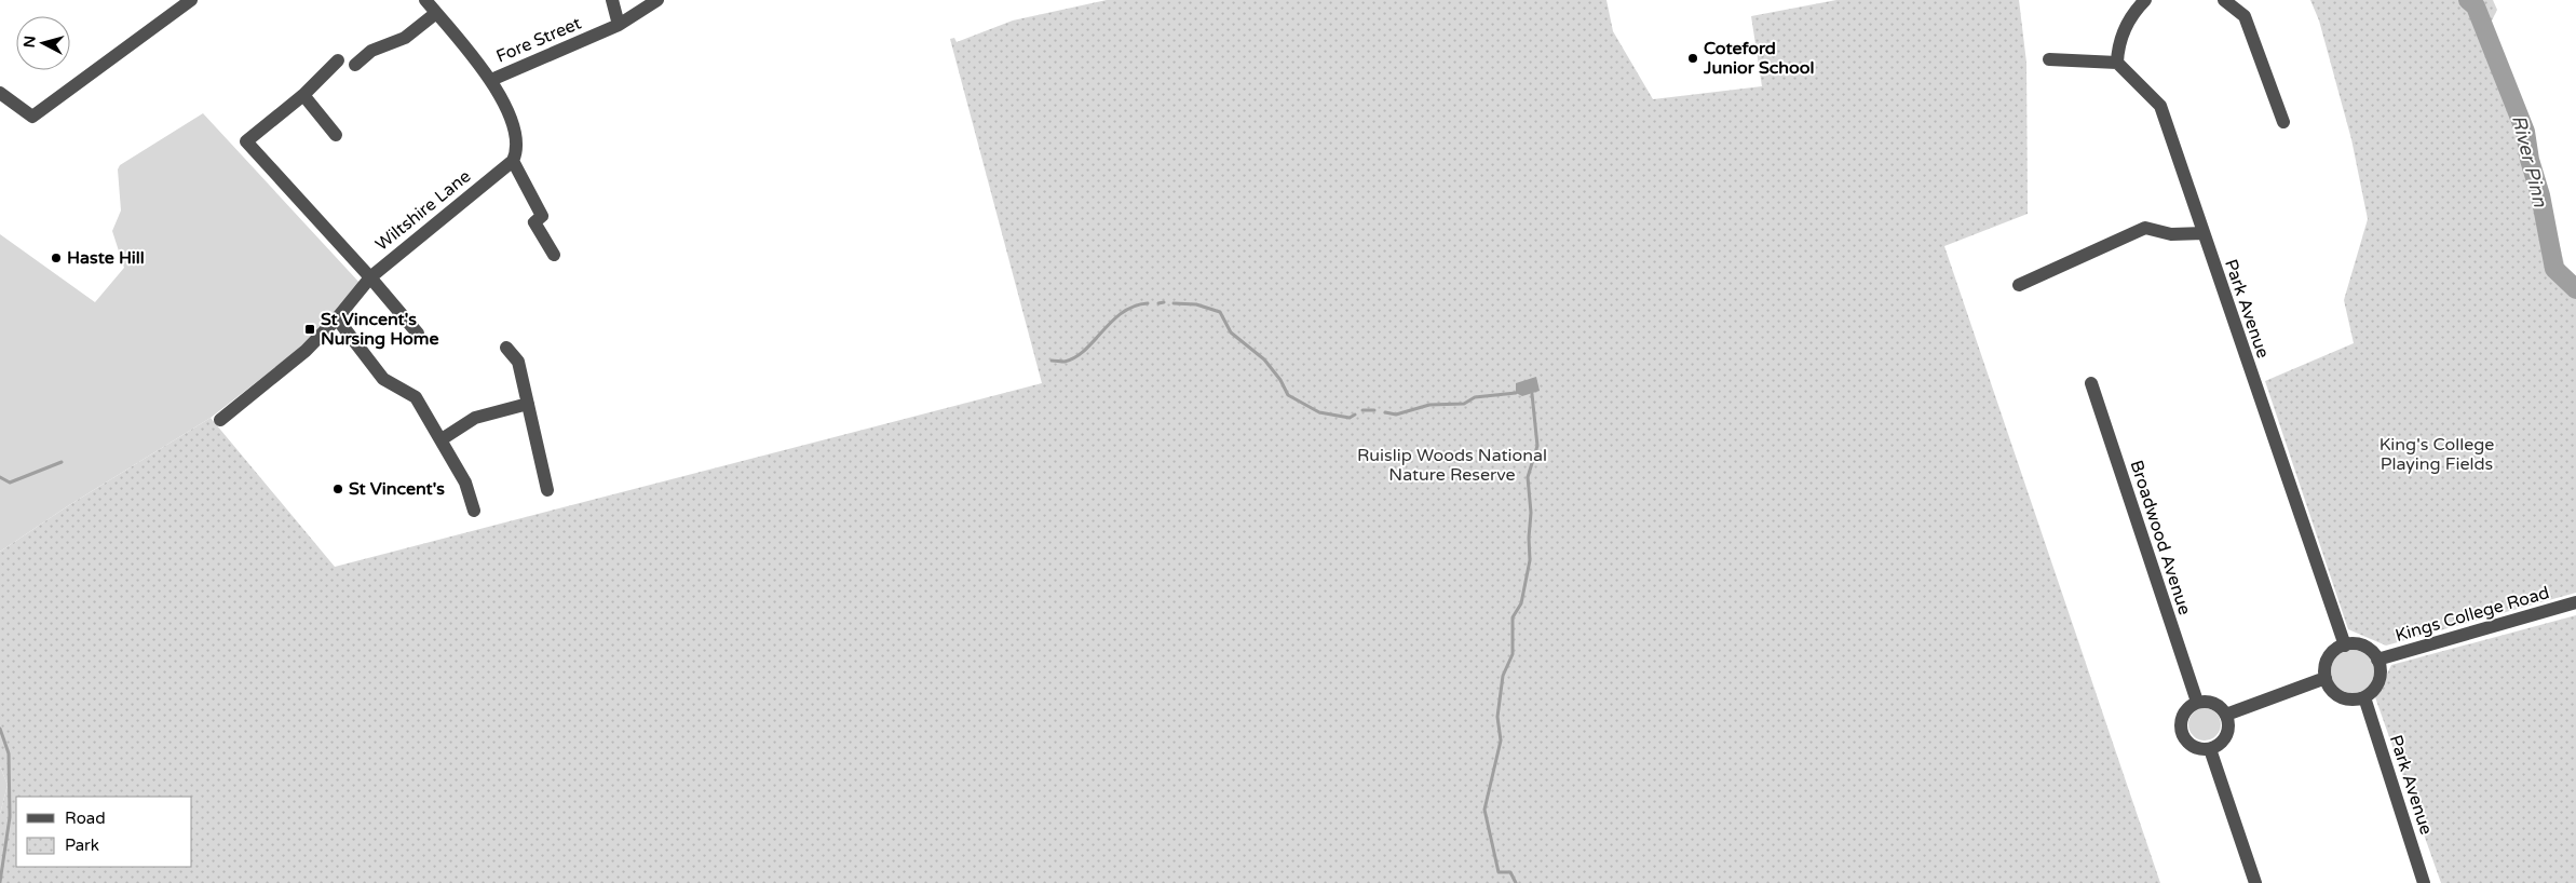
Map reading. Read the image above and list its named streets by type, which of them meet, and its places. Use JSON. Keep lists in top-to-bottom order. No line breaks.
{"streets":{"street":["Fore Street","Wiltshire Lane","Park Avenue","Broadwood Avenue","Kings College Road"]},"crossings":[["Park Avenue","Kings College Road"]],"water":["River Pinn"],"parks":["King's College Playing Fields","Ruislip Woods National Nature Reserve"],"places":{"other":["Coteford Junior School","Haste Hill","St Vincent's"],"transit":["St Vincent's Nursing Home"]},"legend":["Road","Park"],"north":"left"}
